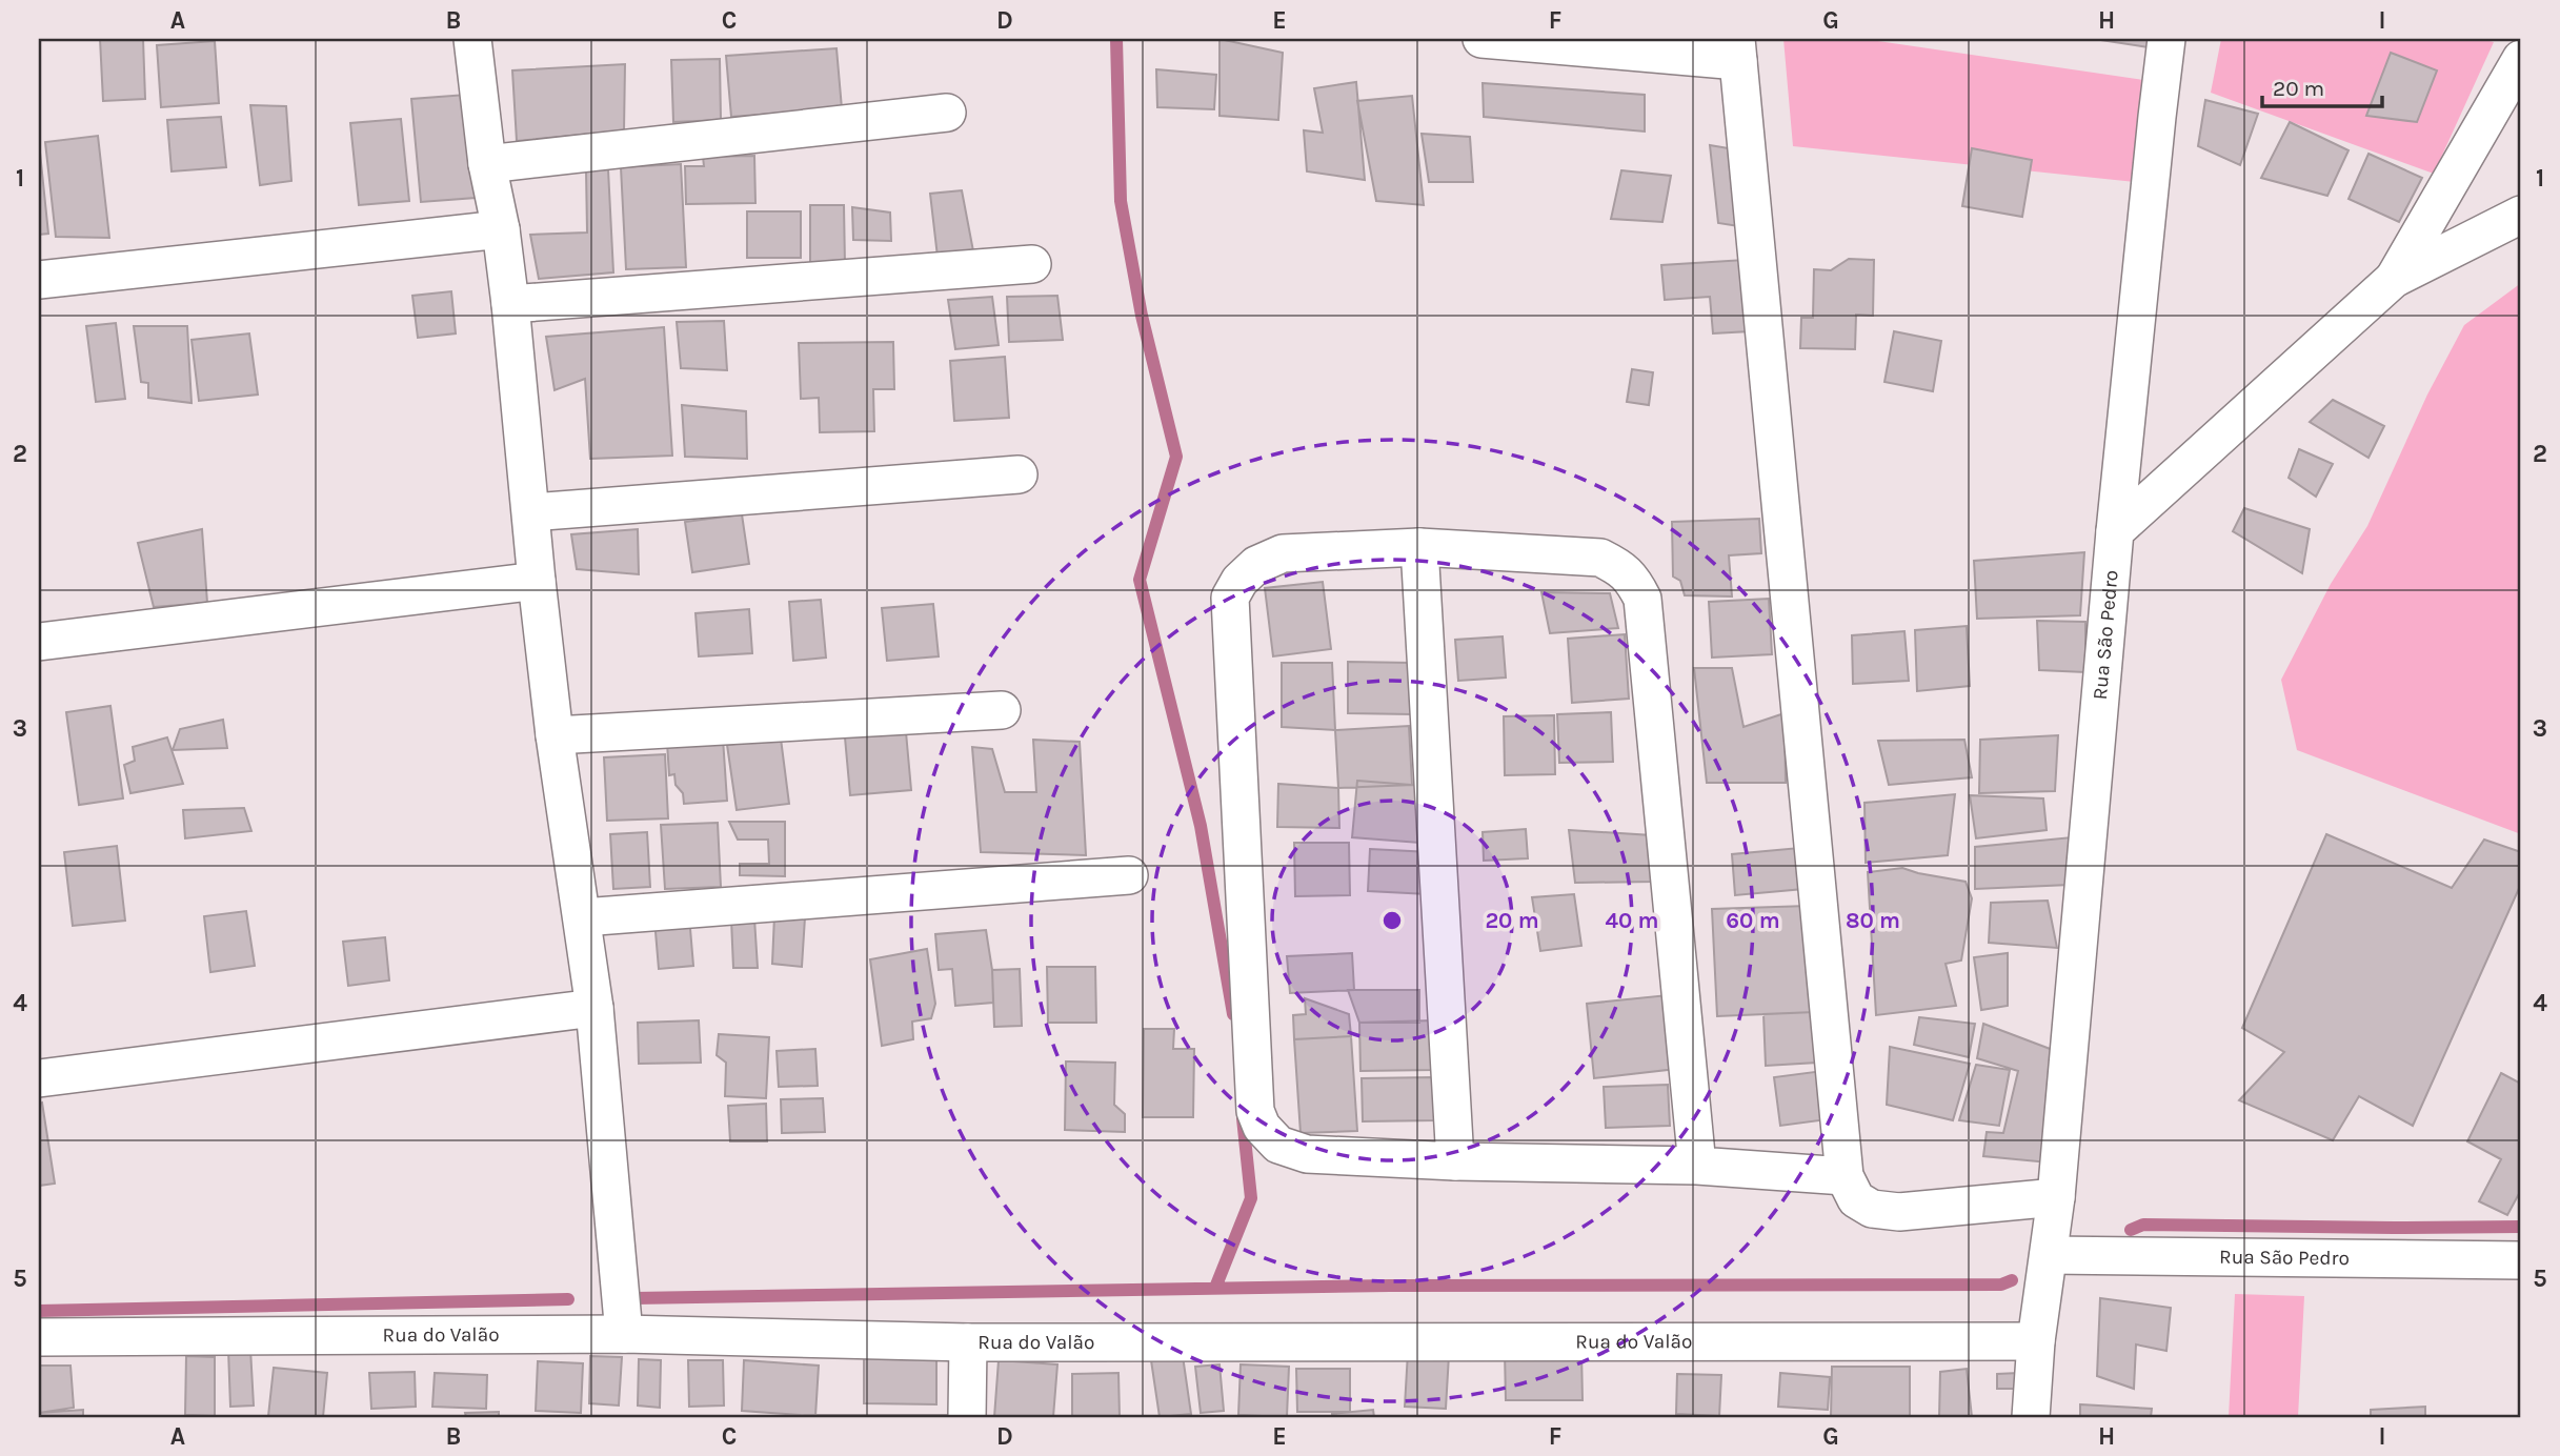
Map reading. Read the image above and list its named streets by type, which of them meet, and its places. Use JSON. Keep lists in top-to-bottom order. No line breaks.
{"streets":{"street":["Rua São Pedro","Rua do Valão"]},"crossings":[["Rua São Pedro","Rua do Valão"]],"scale_bar":"20 m","grid":{"columns":["A","B","C","D","E","F","G","H","I"],"rows":["1","2","3","4","5"]},"rings":["20 m","40 m","60 m","80 m"]}
